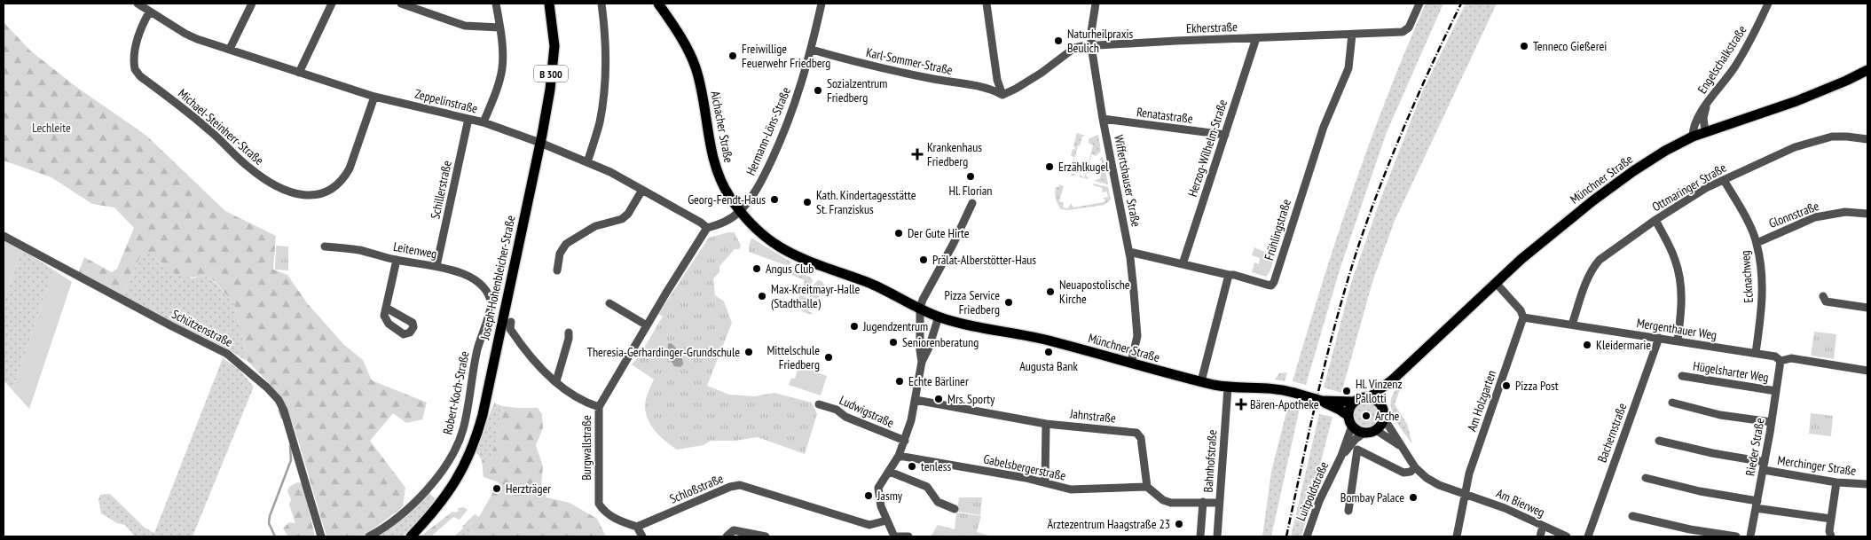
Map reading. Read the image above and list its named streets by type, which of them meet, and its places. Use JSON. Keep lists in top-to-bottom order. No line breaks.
{"streets":{"main road":["B 300","Aichacher Straße","Münchner Straße","Joseph-Hohenbleicher-Straße"],"street":["Ekherstraße","Engelschalkstraße","Karl-Sommer-Straße","Zeppelinstraße","Renatastraße","Michael-Steinherr-Straße","Hermann-Löns-Straße","Herzog-Wilhelm-Straße","Wiffertshauser Straße","Ottmaringer Straße","Schillerstraße","Glonnstraße","Frühlingstraße","Leitenweg","Ecknachweg","Schützenstraße","Mergenthauer Weg","Hügelsharter Weg","Robert-Koch-Straße","Am Holzgarten","Ludwigstraße","Jahnstraße","Bachernstraße","Rieder Straße","Burgwallstraße","Bahnhofstraße","Merchinger Straße","Gabelsbergerstraße","Schloßstraße","Luitpoldstraße","Am Bierweg"]},"crossings":[["Ekherstraße","Karl-Sommer-Straße"],["Ekherstraße","Herzog-Wilhelm-Straße"],["Ekherstraße","Wiffertshauser Straße"],["Ekherstraße","Frühlingstraße"],["Engelschalkstraße","Münchner Straße"],["Karl-Sommer-Straße","Hermann-Löns-Straße"],["Zeppelinstraße","Michael-Steinherr-Straße"],["Zeppelinstraße","Schillerstraße"],["Zeppelinstraße","Joseph-Hohenbleicher-Straße"],["Zeppelinstraße","Burgwallstraße"],["Renatastraße","Herzog-Wilhelm-Straße"],["Renatastraße","Wiffertshauser Straße"],["Aichacher Straße","Hermann-Löns-Straße"],["Aichacher Straße","Münchner Straße"],["Aichacher Straße","Ludwigstraße"],["Münchner Straße","Wiffertshauser Straße"],["Münchner Straße","Ludwigstraße"],["Münchner Straße","Bahnhofstraße"],["Münchner Straße","Luitpoldstraße"],["Ottmaringer Straße","Ecknachweg"],["Ottmaringer Straße","Mergenthauer Weg"],["Schillerstraße","Leitenweg"],["Glonnstraße","Ecknachweg"],["Leitenweg","Robert-Koch-Straße"],["Ecknachweg","Mergenthauer Weg"],["Mergenthauer Weg","Am Holzgarten"],["Mergenthauer Weg","Bachernstraße"],["Mergenthauer Weg","Rieder Straße"],["Hügelsharter Weg","Rieder Straße"],["Am Holzgarten","Am Bierweg"],["Ludwigstraße","Jahnstraße"],["Ludwigstraße","Gabelsbergerstraße"],["Ludwigstraße","Schloßstraße"],["Jahnstraße","Gabelsbergerstraße"],["Rieder Straße","Merchinger Straße"],["Burgwallstraße","Schloßstraße"]],"parks":["Lechleite"],"places":{"other":["Naturheilpraxis Beulich","Tenneco Gießerei","Freiwillige Feuerwehr Friedberg","Sozialzentrum Friedberg","Erzählkugel","Hl. Florian","Georg-Fendt-Haus","Kath. Kindertagesstätte St. Franziskus","Der Gute Hirte","Prälat-Alberstötter-Haus","Angus Club","Neuapostolische Kirche","Max-Kreitmayr-Halle (Stadthalle)","Pizza Service Friedberg","Jugendzentrum","Seniorenberatung","Kleidermarie","Theresia-Gerhardinger-Grundschule","Augusta Bank","Mittelschule Friedberg","Echte Bärliner","Pizza Post","Hl. Vinzenz Pallotti","Mrs. Sporty","Arche","tenless","Herzträger","Jasmy","Bombay Palace","Ärztezentrum Haagstraße 23"],"health":["Krankenhaus Friedberg","Bären-Apotheke"]}}
